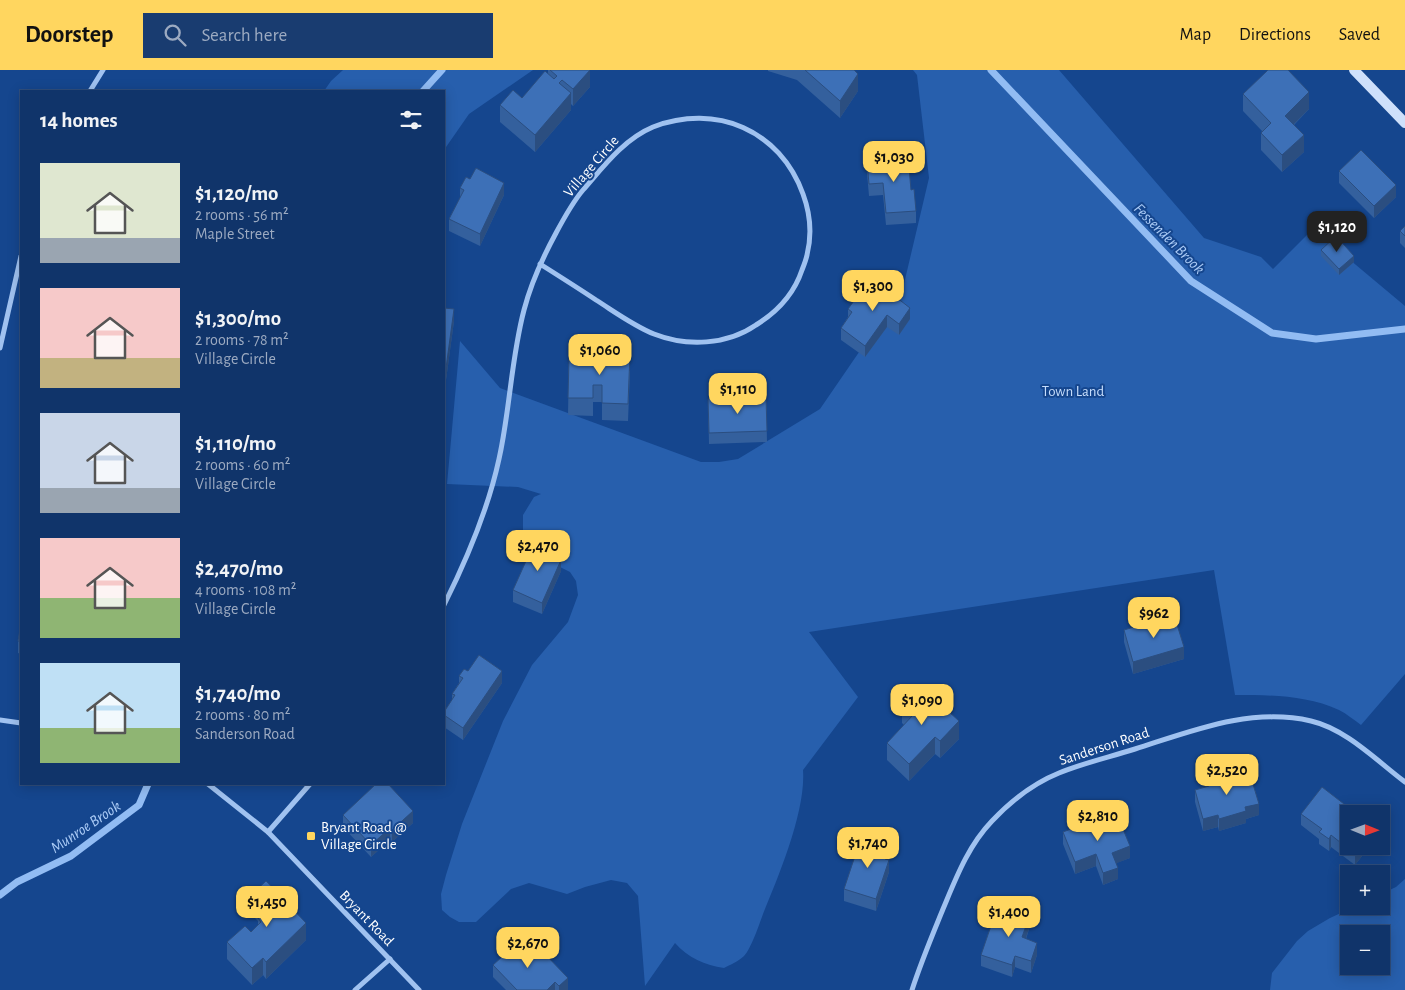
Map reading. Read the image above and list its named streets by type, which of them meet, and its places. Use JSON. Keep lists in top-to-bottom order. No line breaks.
{"streets":{"street":["Village Circle","Sanderson Road","Bryant Road"]},"water":["Fessenden Brook","Munroe Brook"],"parks":["Town Land"],"places":{"transit":["Bryant Road @ Village Circle"]},"north":"right","page":{"header":"Doorstep","search":"Search here","nav":["Map","Directions","Saved"],"heading":"14 homes","price":["$1,030","$1,120","$1,300","$1,060","$1,110","$2,470","$962","$1,090","$2,520","$2,810","$1,740","$1,450","$1,400","$2,670"],"list":[{"name":"$1,120/mo","note":"2 rooms · 56 m² · Maple Street"},{"name":"$1,300/mo","note":"2 rooms · 78 m² · Village Circle"},{"name":"$1,110/mo","note":"2 rooms · 60 m² · Village Circle"},{"name":"$2,470/mo","note":"4 rooms · 108 m² · Village Circle"},{"name":"$1,740/mo","note":"2 rooms · 80 m² · Sanderson Road"}],"map_buttons":["+","−"]}}
